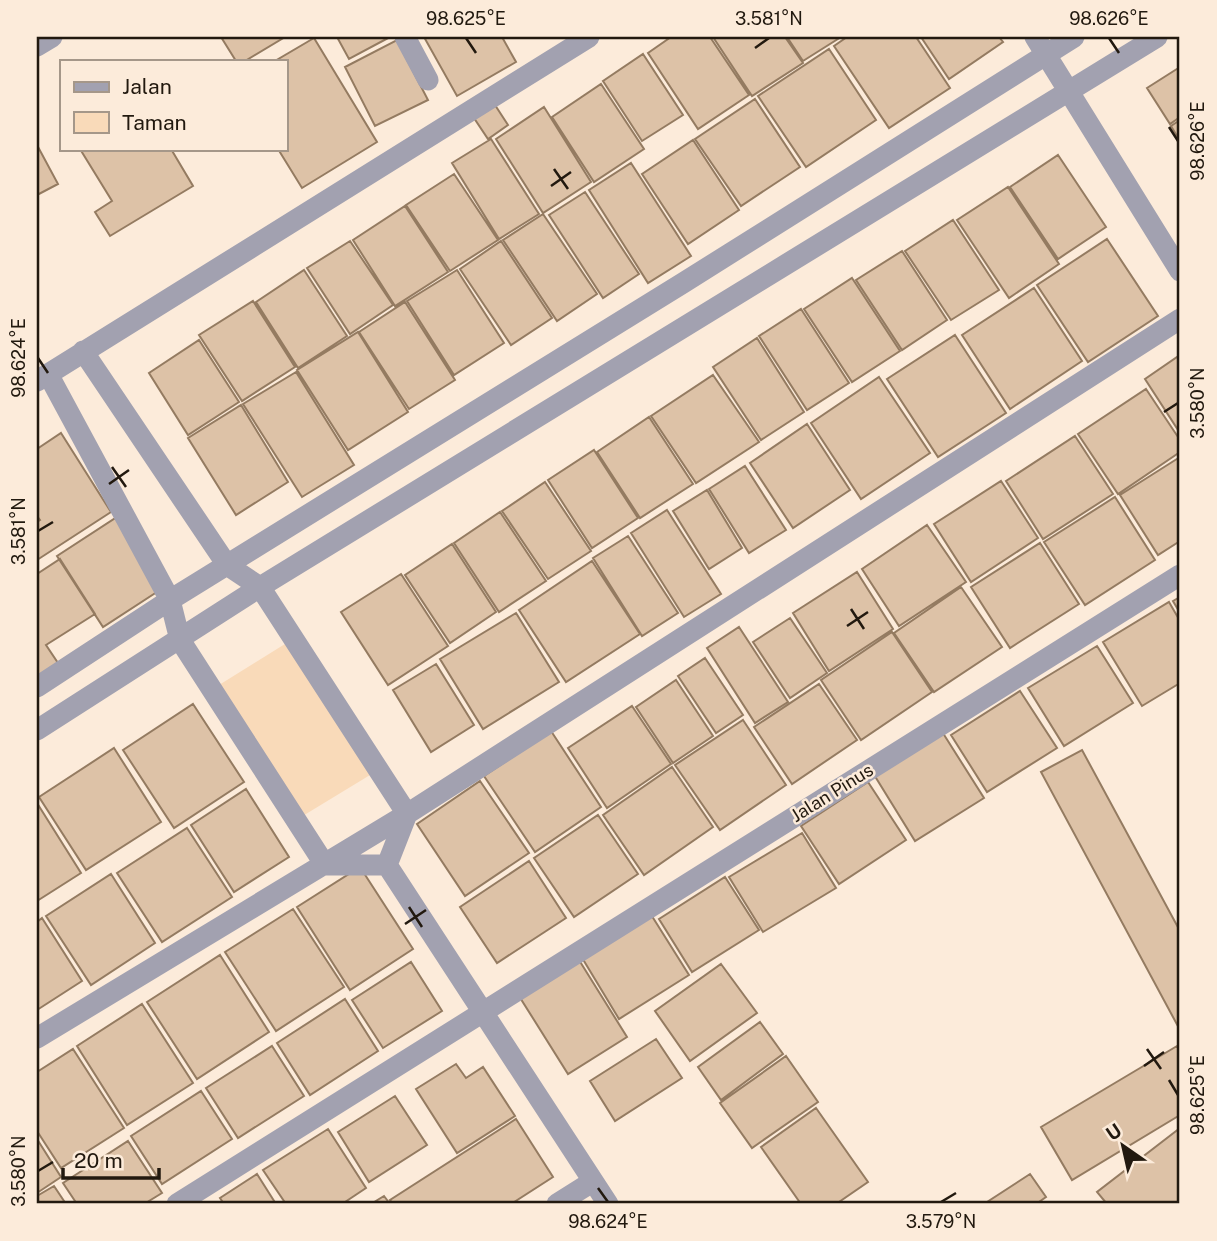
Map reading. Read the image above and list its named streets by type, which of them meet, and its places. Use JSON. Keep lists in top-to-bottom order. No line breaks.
{"streets":{"street":["Jalan Pinus"]},"legend":["Jalan","Taman"],"scale_bar":"20 m","north":"top left","coordinates":["98.625°E","3.581°N","98.626°E","98.624°E","3.580°N","3.579°N"]}
